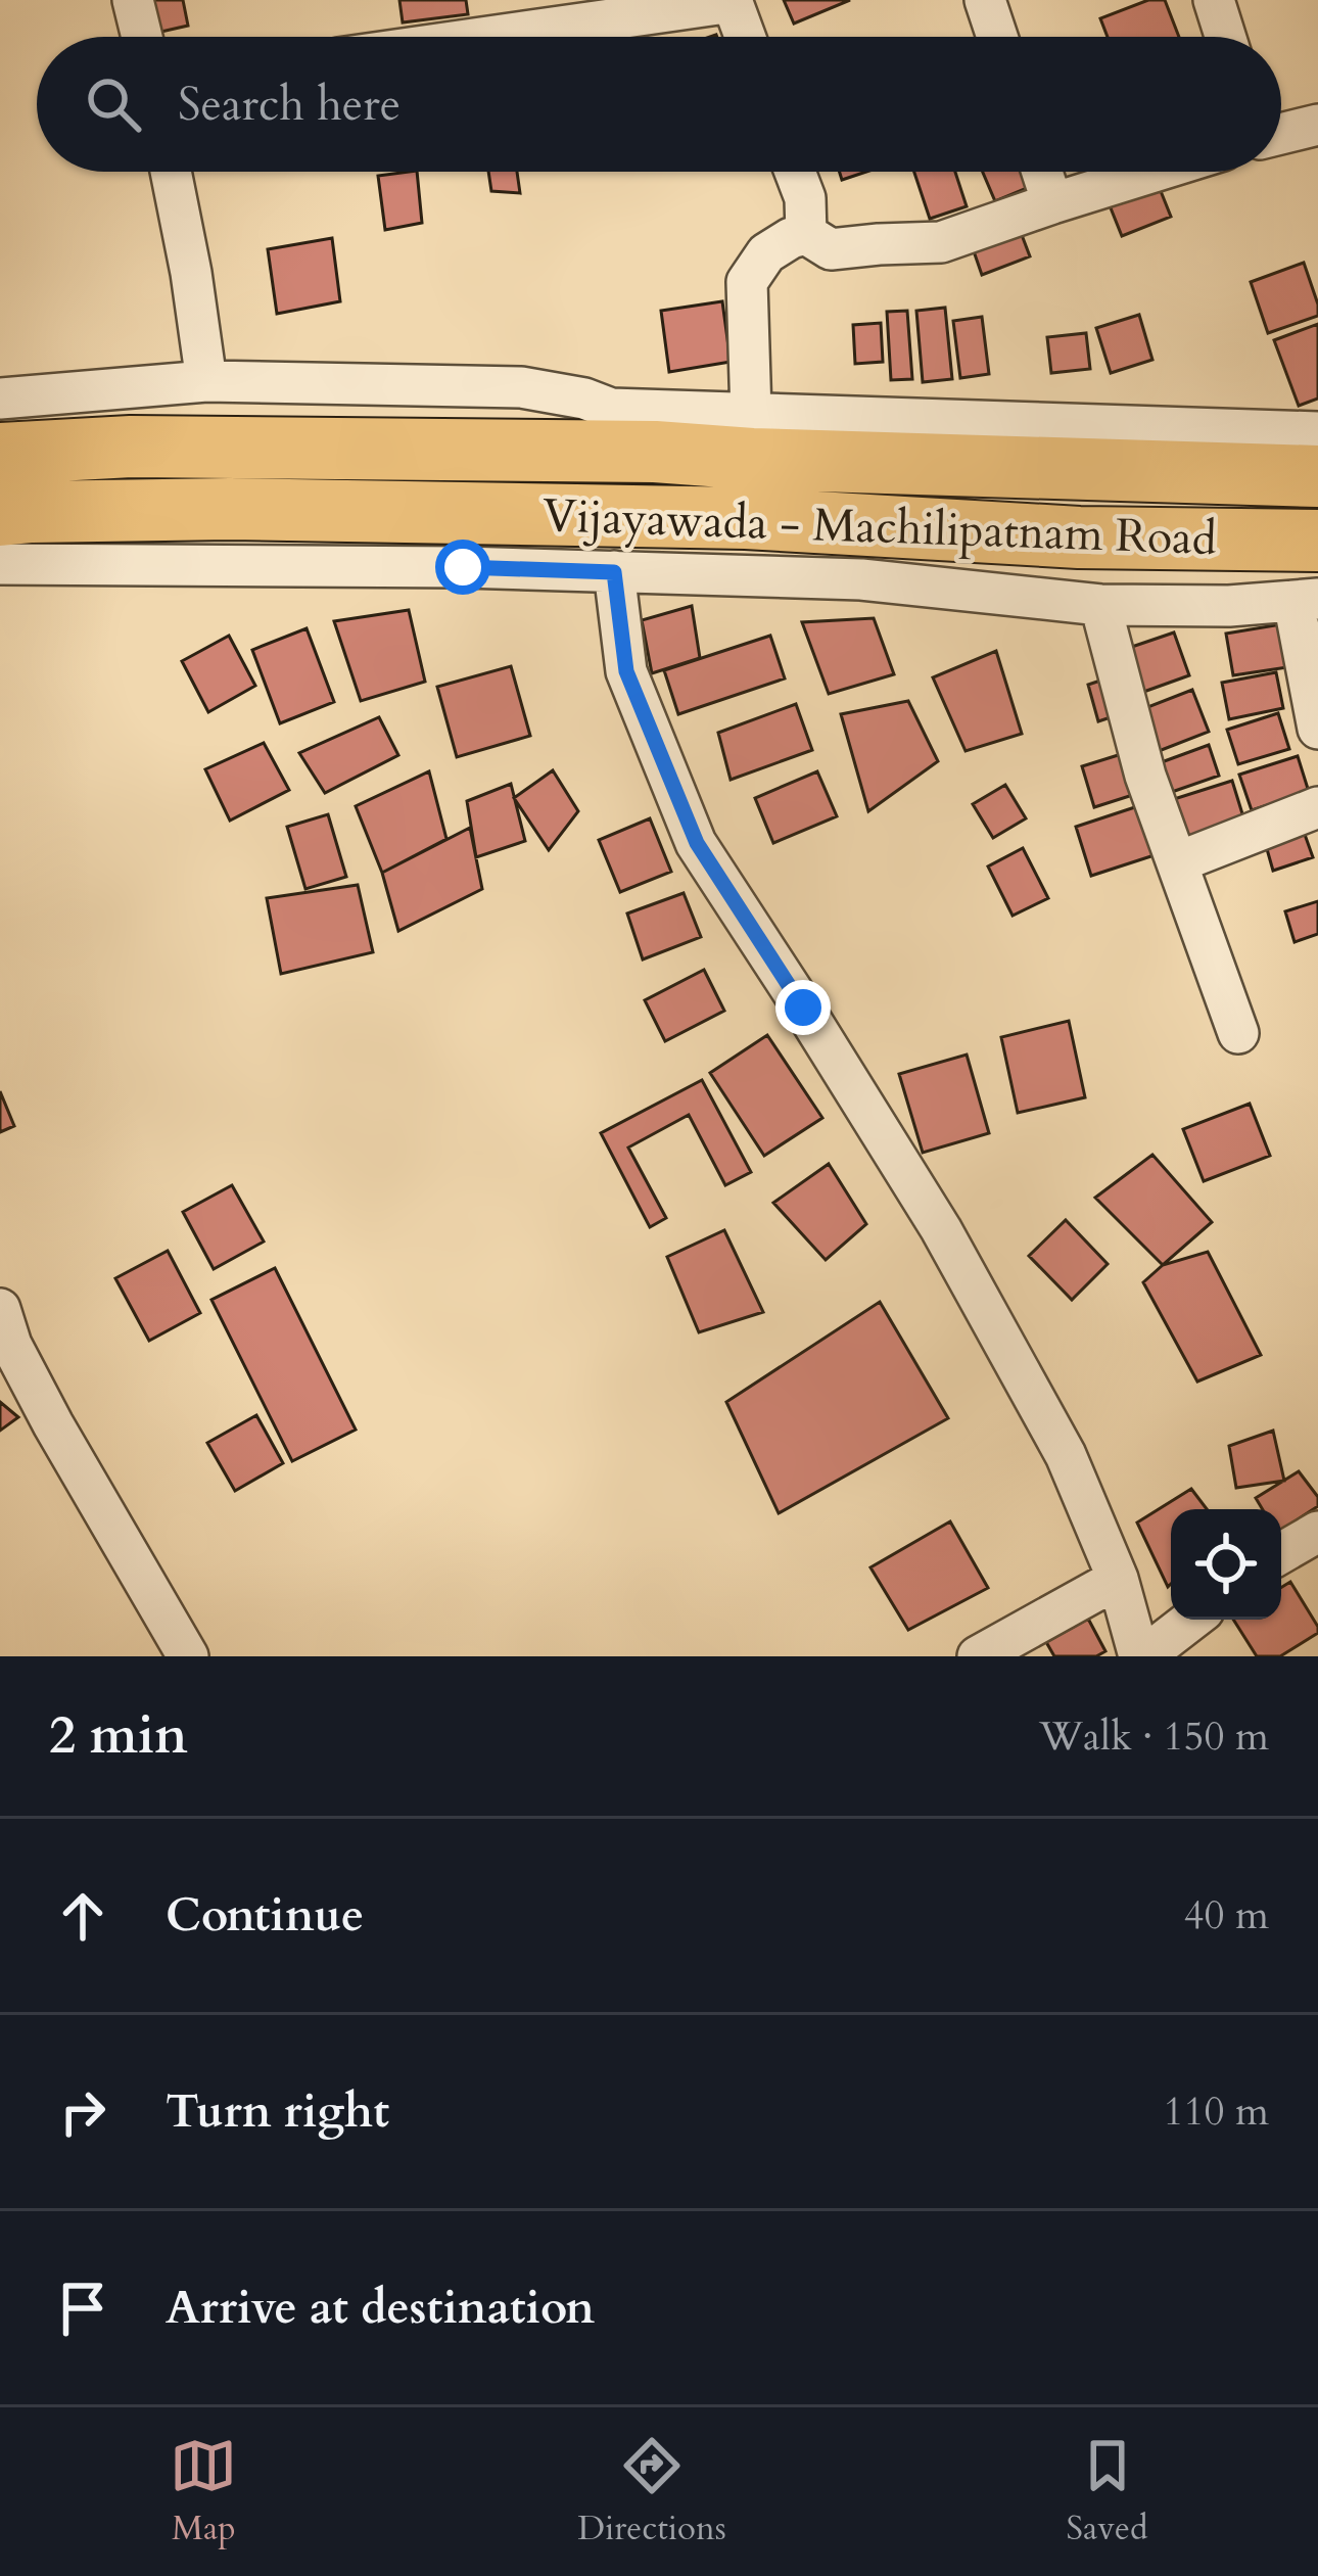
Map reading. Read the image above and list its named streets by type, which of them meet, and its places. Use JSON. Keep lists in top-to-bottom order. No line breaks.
{"streets":{"highway":["Vijayawada - Machilipatnam Road"]},"page":{"search":"Search here","heading":["2 min","Walk · 150 m"],"list":[["Continue","40 m"],["Turn right","110 m"],"Arrive at destination"],"nav":["Map","Directions","Saved"]}}
